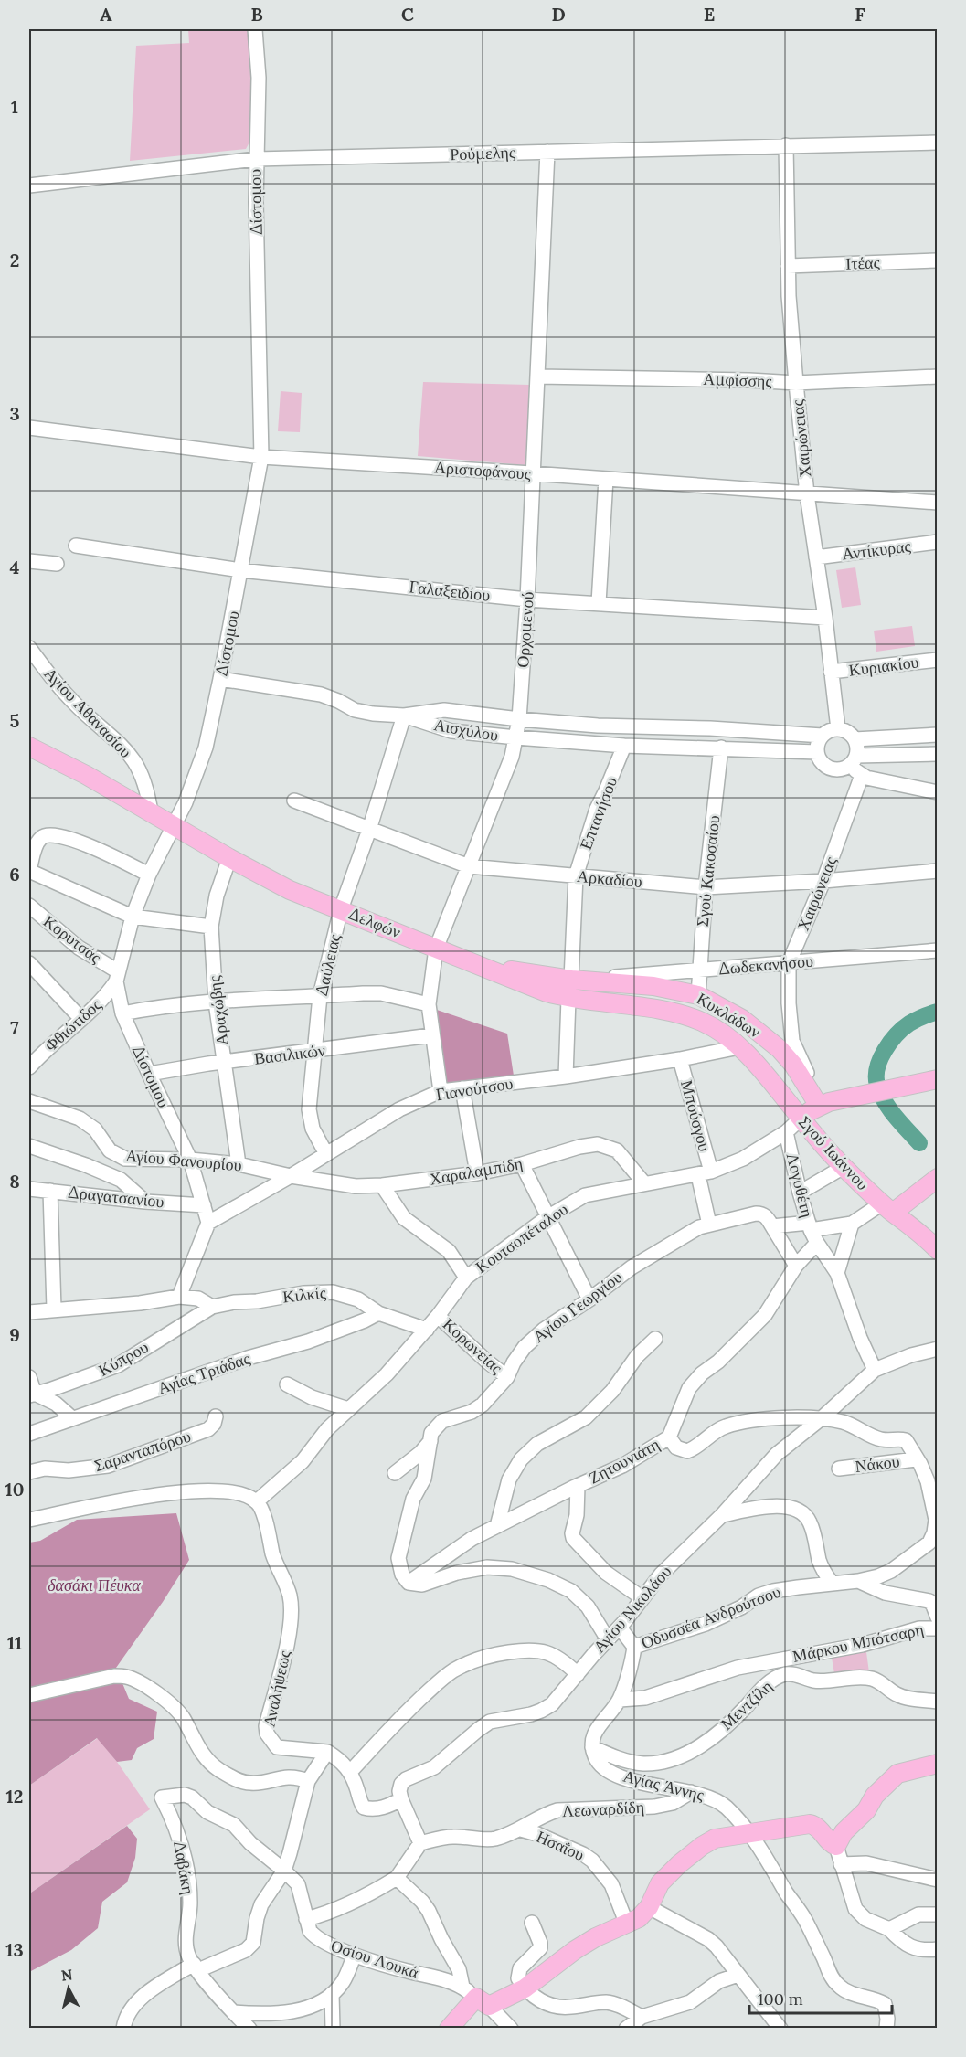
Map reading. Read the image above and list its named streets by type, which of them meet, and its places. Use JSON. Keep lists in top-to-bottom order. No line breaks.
{"streets":{"main road":["Δελφών","Κυκλάδων","Σγού Ιωάννου"],"street":["Ρούμελης","Δίστομου","Ιτέας","Αμφίσσης","Χαιρώνειας","Αριστοφάνους","Αντίκυρας","Γαλαξειδίου","Ορχομενού","Κυριακίου","Αγίου Αθανασίου","Αισχύλου","Επτανήσου","Σγού Κακοσαίου","Αρκαδίου","Κορυτσάς","Δαύλειας","Δωδεκανήσου","Αραχώβης","Φθιώτιδος","Βασιλικών","Γιανούτσου","Μπούσγου","Αγίου Φανουρίου","Χαραλαμπίδη","Λογοθέτη","Δραγατσανίου","Κουτσοπέταλου","Κιλκίς","Αγίου Γεωργίου","Κορωνείας","Κύπρου","Αγίας Τριάδας","Σαρανταπόρου","Ζητουνιάτη","Νάκου","Αγίου Νικολάου","Οδυσσέα Ανδρούτσου","Μάρκου Μπότσαρη","Αναλήψεως","Μεντζίλη","Αγίας Άννης","Λεωναρδίδη","Ησαΐου","Δαβάκη","Οσίου Λουκά"]},"crossings":[["Ρούμελης","Δίστομου"],["Ρούμελης","Χαιρώνειας"],["Ρούμελης","Ορχομενού"],["Δίστομου","Αριστοφάνους"],["Δίστομου","Γαλαξειδίου"],["Δίστομου","Δελφών"],["Δίστομου","Κορυτσάς"],["Δίστομου","Φθιώτιδος"],["Δίστομου","Βασιλικών"],["Δίστομου","Γιανούτσου"],["Δίστομου","Αγίου Φανουρίου"],["Δίστομου","Δραγατσανίου"],["Ιτέας","Χαιρώνειας"],["Αμφίσσης","Χαιρώνειας"],["Αμφίσσης","Ορχομενού"],["Χαιρώνειας","Αριστοφάνους"],["Χαιρώνειας","Αντίκυρας"],["Χαιρώνειας","Γαλαξειδίου"],["Χαιρώνειας","Κυριακίου"],["Χαιρώνειας","Αισχύλου"],["Χαιρώνειας","Αρκαδίου"],["Χαιρώνειας","Δωδεκανήσου"],["Χαιρώνειας","Κυκλάδων"],["Αριστοφάνους","Ορχομενού"],["Γαλαξειδίου","Ορχομενού"],["Ορχομενού","Αισχύλου"],["Ορχομενού","Αρκαδίου"],["Ορχομενού","Δελφών"],["Ορχομενού","Βασιλικών"],["Ορχομενού","Γιανούτσου"],["Αγίου Αθανασίου","Δελφών"],["Αισχύλου","Επτανήσου"],["Αισχύλου","Σγού Κακοσαίου"],["Αισχύλου","Δαύλειας"],["Επτανήσου","Αρκαδίου"],["Επτανήσου","Κυκλάδων"],["Σγού Κακοσαίου","Αρκαδίου"],["Σγού Κακοσαίου","Δωδεκανήσου"],["Σγού Κακοσαίου","Κυκλάδων"],["Αρκαδίου","Δαύλειας"],["Δελφών","Δαύλειας"],["Δελφών","Αραχώβης"],["Δελφών","Γιανούτσου"],["Δελφών","Σγού Ιωάννου"],["Κορυτσάς","Φθιώτιδος"],["Δαύλειας","Βασιλικών"],["Δαύλειας","Γιανούτσου"],["Δωδεκανήσου","Κυκλάδων"],["Αραχώβης","Βασιλικών"],["Αραχώβης","Αγίου Φανουρίου"],["Γιανούτσου","Μπούσγου"],["Γιανούτσου","Σγού Ιωάννου"],["Γιανούτσου","Αγίου Φανουρίου"],["Γιανούτσου","Χαραλαμπίδη"],["Μπούσγου","Κουτσοπέταλου"],["Μπούσγου","Αγίου Γεωργίου"],["Σγού Ιωάννου","Κουτσοπέταλου"],["Αγίου Φανουρίου","Χαραλαμπίδη"],["Χαραλαμπίδη","Κουτσοπέταλου"],["Λογοθέτη","Κουτσοπέταλου"],["Κουτσοπέταλου","Κιλκίς"],["Κουτσοπέταλου","Κορωνείας"],["Κουτσοπέταλου","Αναλήψεως"],["Κιλκίς","Κύπρου"],["Κιλκίς","Αγίας Τριάδας"],["Αγίου Γεωργίου","Κορωνείας"],["Μεντζίλη","Αγίας Άννης"],["Αγίας Άννης","Λεωναρδίδη"],["Λεωναρδίδη","Ησαΐου"],["Δαβάκη","Οσίου Λουκά"]],"parks":["δασάκι Πέυκα"],"scale_bar":"100 m","north":"top","grid":{"columns":["A","B","C","D","E","F"],"rows":["1","2","3","4","5","6","7","8","9","10","11","12","13"]}}
